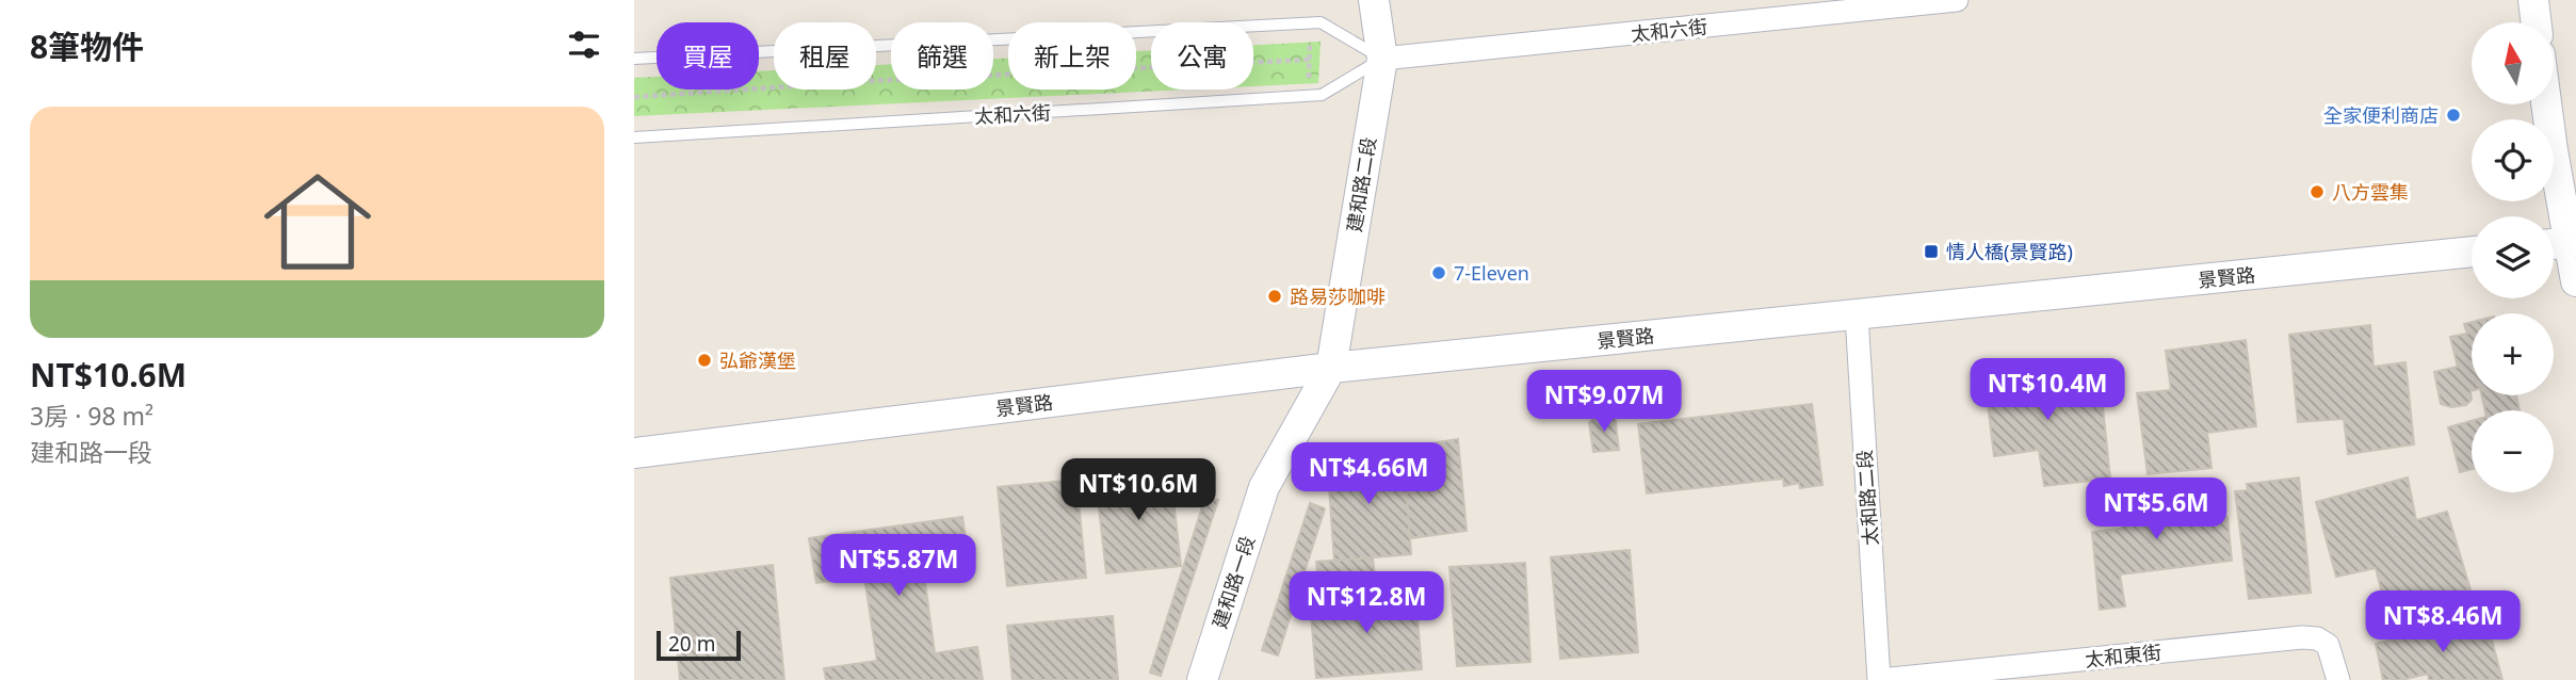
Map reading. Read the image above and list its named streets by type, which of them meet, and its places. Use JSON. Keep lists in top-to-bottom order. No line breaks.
{"streets":{"street":["太和六街","建和路二段","景賢路","太和路二段","建和路一段","太和東街"]},"crossings":[["太和六街","建和路二段"],["建和路二段","景賢路"],["建和路二段","建和路一段"],["景賢路","太和路二段"],["景賢路","建和路一段"],["太和路二段","太和東街"]],"places":{"other":["全家便利商店","八方雲集","7-Eleven","路易莎咖啡","弘爺漢堡"],"transit":["情人橋(景賢路)"]},"scale_bar":"20 m","north":"top","page":{"heading":"8筆物件","map_buttons":["+","−"],"chip":["買屋","租屋","篩選","新上架","公寓"],"list":[{"name":"NT$10.6M","note":"3房 · 98 m² · 建和路一段"}],"price":["NT$10.4M","NT$9.07M","NT$4.66M","NT$10.6M","NT$5.6M","NT$5.87M","NT$12.8M","NT$8.46M"],"scale":"20 m"}}
